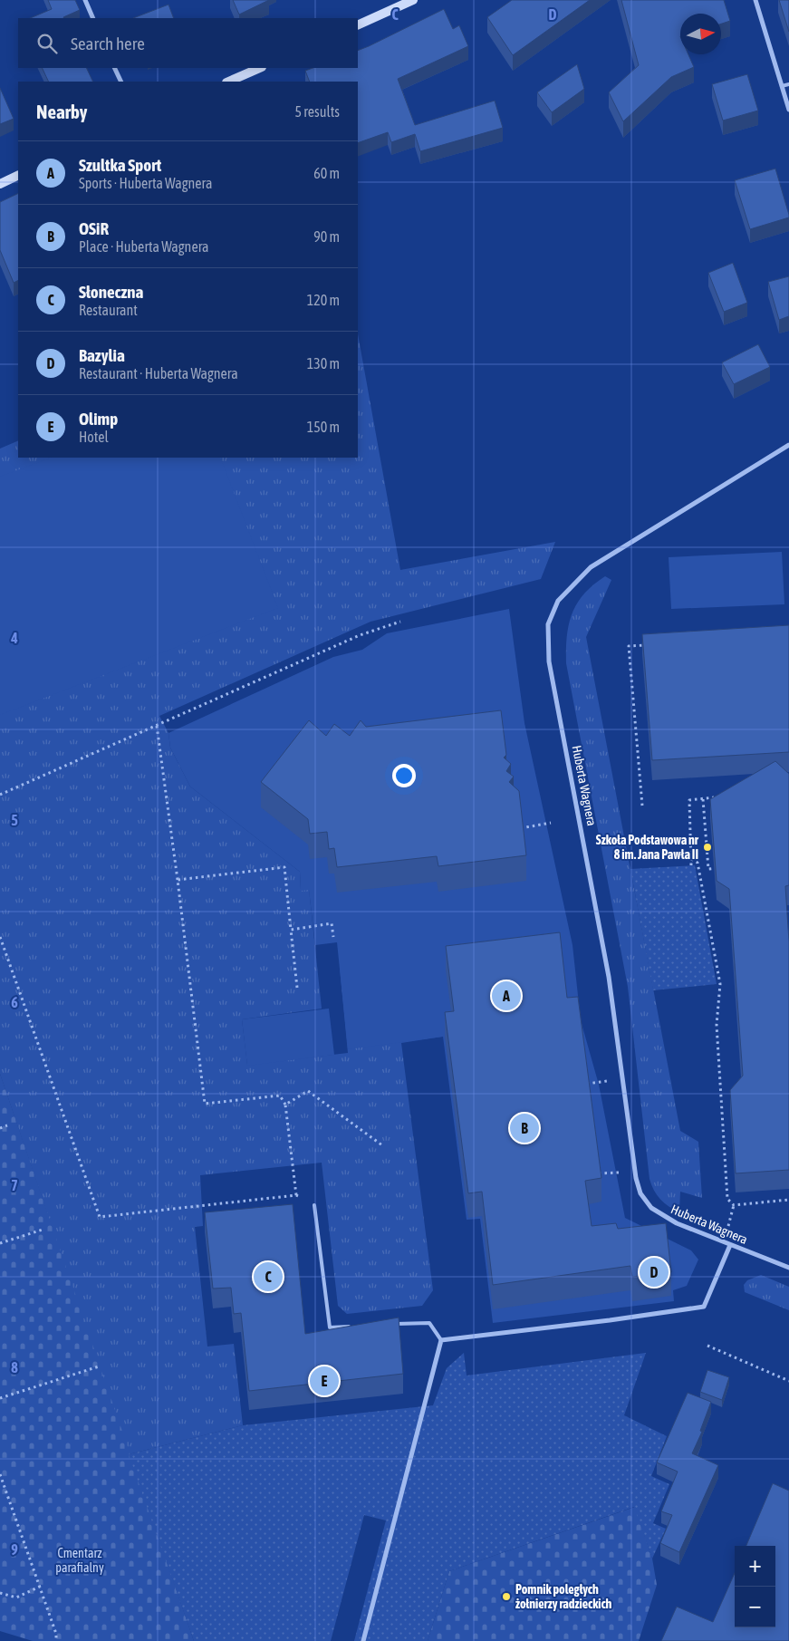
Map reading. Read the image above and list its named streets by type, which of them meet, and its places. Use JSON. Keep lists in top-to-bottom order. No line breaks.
{"streets":{"street":["Huberta Wagnera"]},"parks":["Cmentarz parafialny"],"places":["Szkoła Podstawowa nr 8 im. Jana Pawła II","Pomnik poległych żołnierzy radzieckich"],"north":"right","page":{"search":"Search here","heading":["Nearby","5 results"],"list":[{"mark":"A","name":"Szultka Sport","note":"Sports · Huberta Wagnera","value":"60 m"},{"mark":"B","name":"OSiR","note":"Place · Huberta Wagnera","value":"90 m"},{"mark":"C","name":"Słoneczna","note":"Restaurant","value":"120 m"},{"mark":"D","name":"Bazylia","note":"Restaurant · Huberta Wagnera","value":"130 m"},{"mark":"E","name":"Olimp","note":"Hotel","value":"150 m"}],"pins":["A","B","D","C","E"],"map_buttons":["+","−"]},"grid":{"columns":["C","D"],"rows":["4","5","6","7","8","9"]}}
